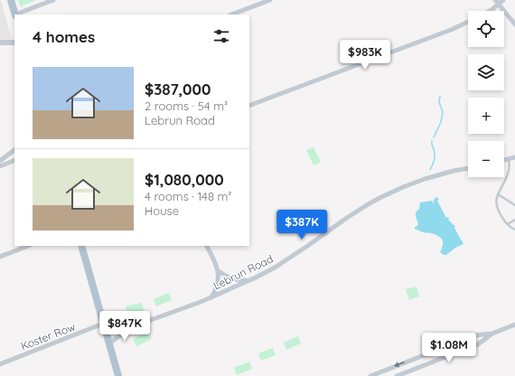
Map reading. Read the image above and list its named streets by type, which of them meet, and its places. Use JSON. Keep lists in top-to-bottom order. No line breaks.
{"streets":{"street":["Lebrun Road","Koster Row"]},"page":{"map_buttons":["+","−"],"heading":"4 homes","price":["$983K","$387K","$847K","$1.08M"],"list":[{"name":"$387,000","note":"2 rooms · 54 m² · Lebrun Road"},{"name":"$1,080,000","note":"4 rooms · 148 m² · House"}]}}
